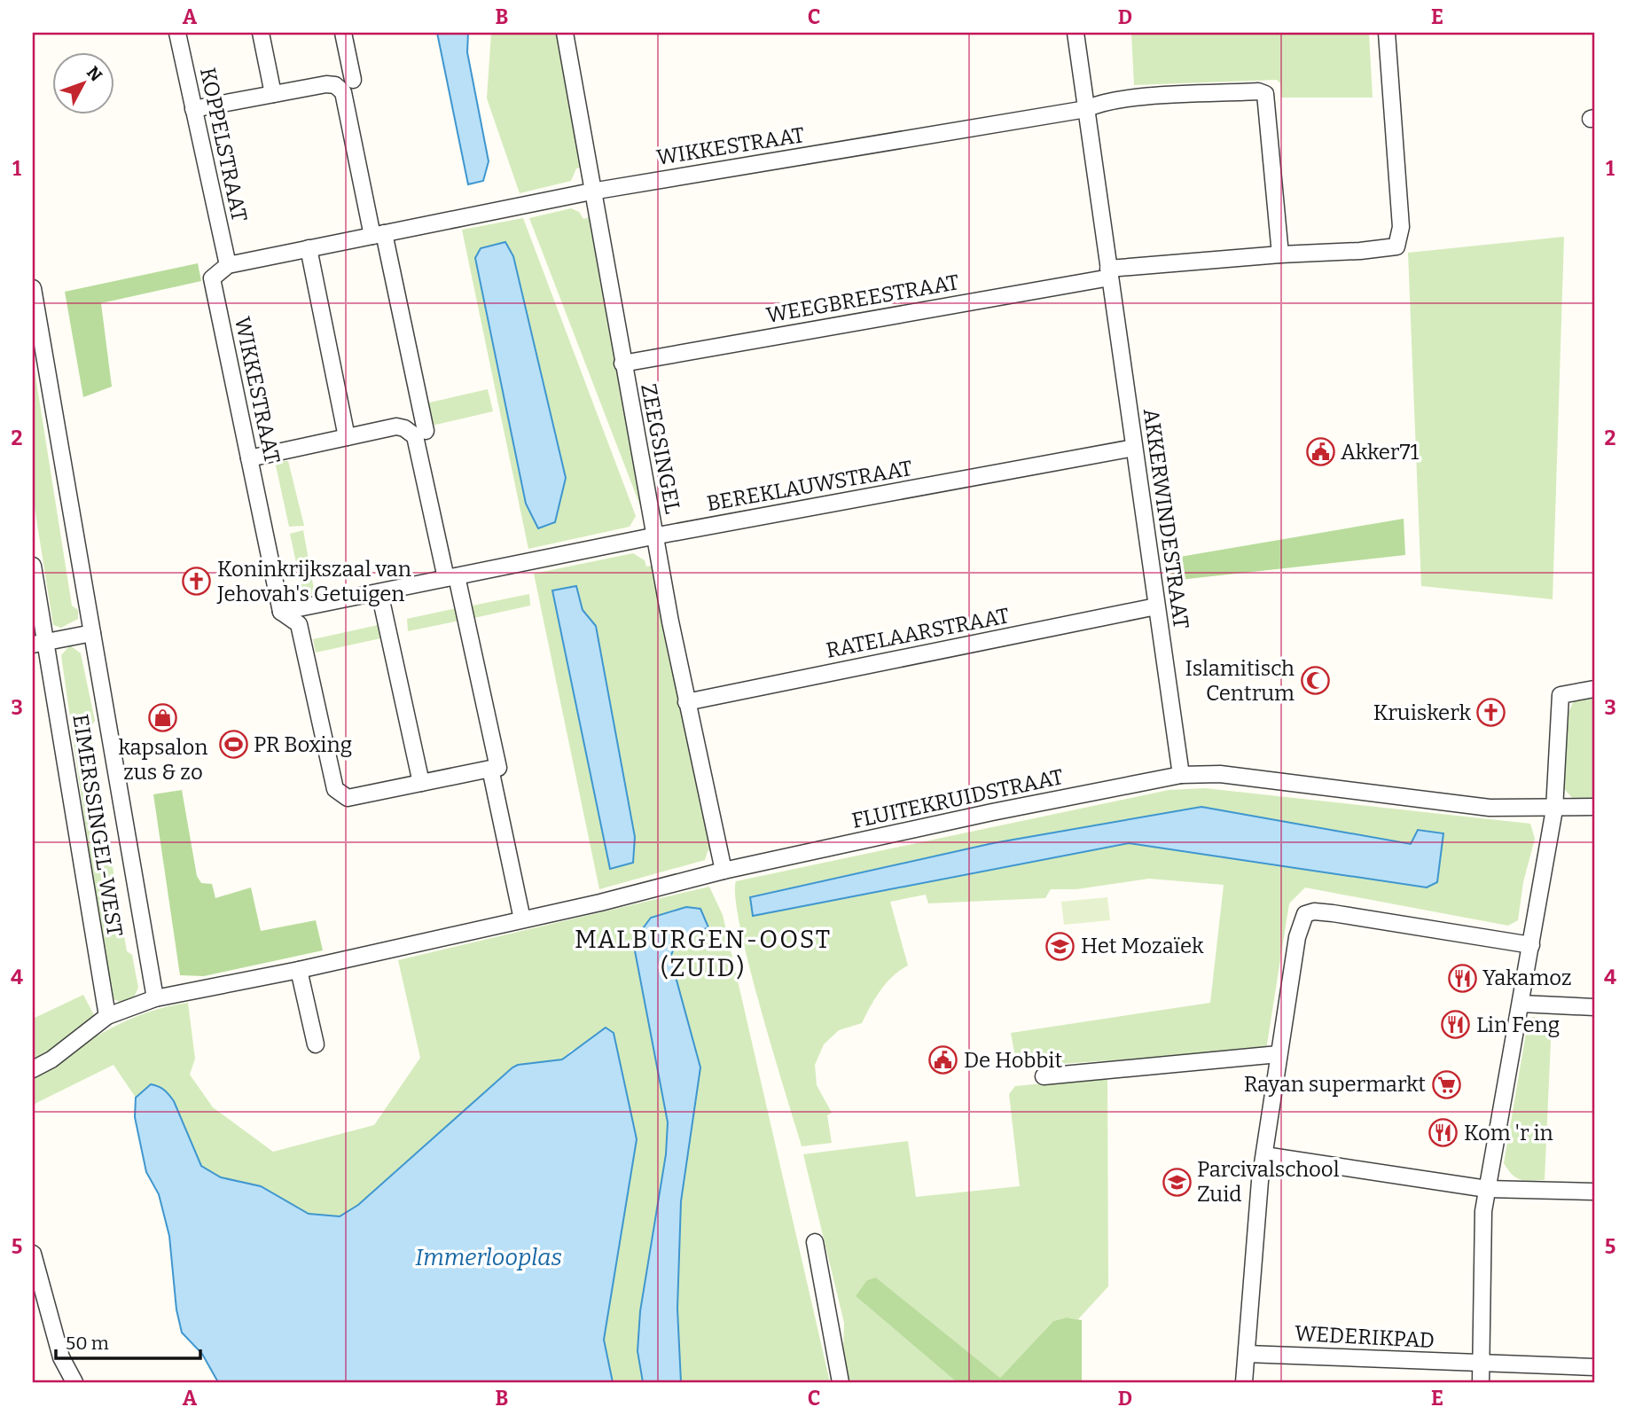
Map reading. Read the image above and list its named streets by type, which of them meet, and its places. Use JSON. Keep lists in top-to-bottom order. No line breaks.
{"streets":{"street":["KOPPELSTRAAT","WIKKESTRAAT","WEEGBREESTRAAT","ZEEGSINGEL","BEREKLAUWSTRAAT","AKKERWINDESTRAAT","RATELAARSTRAAT","FLUITEKRUIDSTRAAT","EIMERSSINGEL-WEST","WEDERIKPAD"]},"crossings":[["KOPPELSTRAAT","WIKKESTRAAT"],["WIKKESTRAAT","ZEEGSINGEL"],["WIKKESTRAAT","BEREKLAUWSTRAAT"],["WIKKESTRAAT","AKKERWINDESTRAAT"],["WEEGBREESTRAAT","ZEEGSINGEL"],["WEEGBREESTRAAT","AKKERWINDESTRAAT"],["ZEEGSINGEL","BEREKLAUWSTRAAT"],["ZEEGSINGEL","RATELAARSTRAAT"],["ZEEGSINGEL","FLUITEKRUIDSTRAAT"],["BEREKLAUWSTRAAT","AKKERWINDESTRAAT"],["AKKERWINDESTRAAT","RATELAARSTRAAT"],["AKKERWINDESTRAAT","FLUITEKRUIDSTRAAT"],["FLUITEKRUIDSTRAAT","EIMERSSINGEL-WEST"]],"districts":["MALBURGEN-OOST (ZUID)"],"water":["Immerlooplas"],"places":{"public building":["Akker71","De Hobbit"],"church":["Koninkrijkszaal van Jehovah's Getuigen","Kruiskerk"],"mosque":["Islamitisch Centrum"],"shop":["kapsalon zus & zo"],"sports":["PR Boxing"],"school or university":["Het Mozaïek","Parcivalschool Zuid"],"restaurant":["Yakamoz","Lin Feng","Kom 'r in"],"supermarket":["Rayan supermarkt"]},"scale_bar":"50 m","north":"top right","grid":{"columns":["A","B","C","D","E"],"rows":["1","2","3","4","5"]}}
